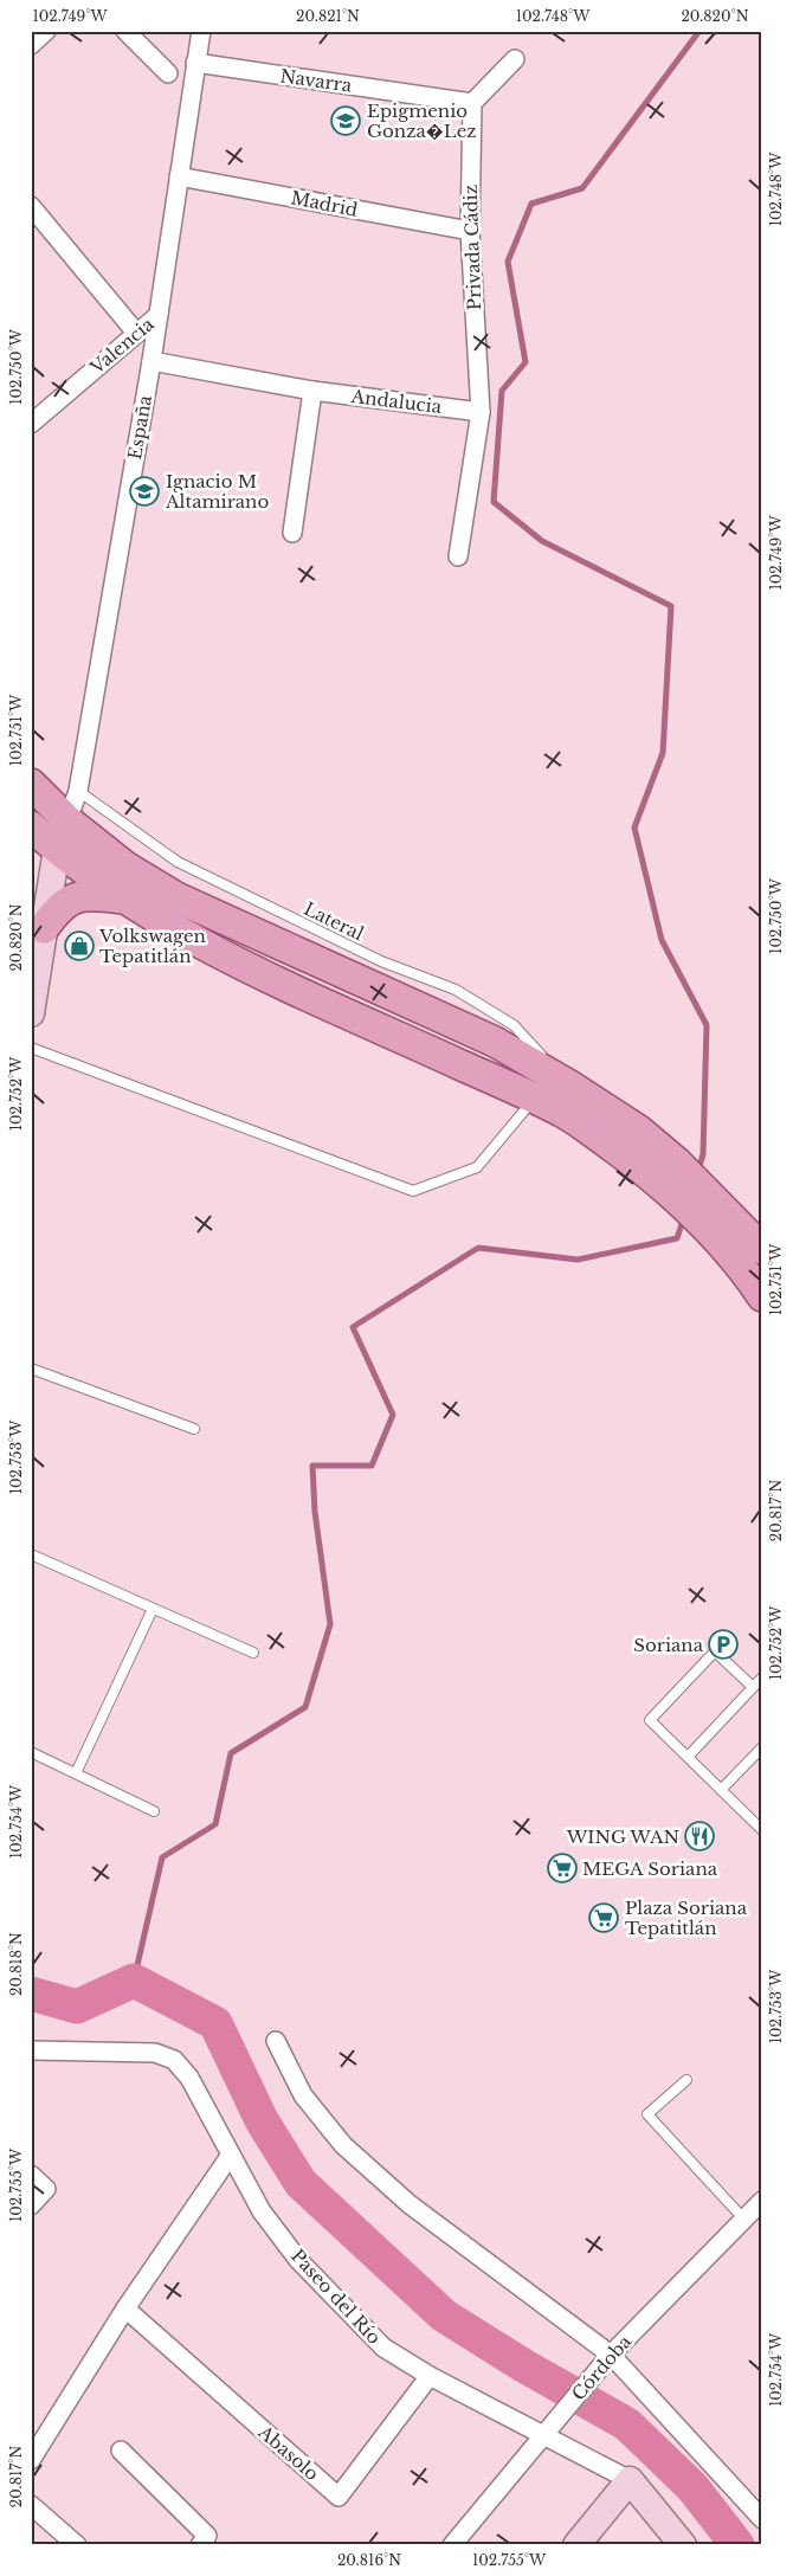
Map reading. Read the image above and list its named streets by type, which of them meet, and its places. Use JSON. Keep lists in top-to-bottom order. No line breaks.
{"streets":{"street":["Navarra","Madrid","Privada Cádiz","Valencia","Andalucia","España","Paseo del Río","Córdoba","Abasolo"],"lane":["Lateral"]},"crossings":[["Navarra","Privada Cádiz"],["Navarra","España"],["Madrid","Privada Cádiz"],["Madrid","España"],["Privada Cádiz","Andalucia"],["Valencia","España"],["Andalucia","España"],["España","Lateral"],["Paseo del Río","Córdoba"],["Paseo del Río","Abasolo"]],"places":{"school or university":["Epigmenio Gonza�Lez","Ignacio M Altamirano"],"shop":["Volkswagen Tepatitlán"],"parking":["Soriana"],"restaurant":["WING WAN"],"supermarket":["MEGA Soriana","Plaza Soriana Tepatitlán"]},"coordinates":["102.749°W","20.821°N","102.748°W","20.820°N","102.750°W","102.751°W","102.752°W","102.753°W","20.817°N","102.754°W","20.818°N","102.755°W","20.816°N"]}
